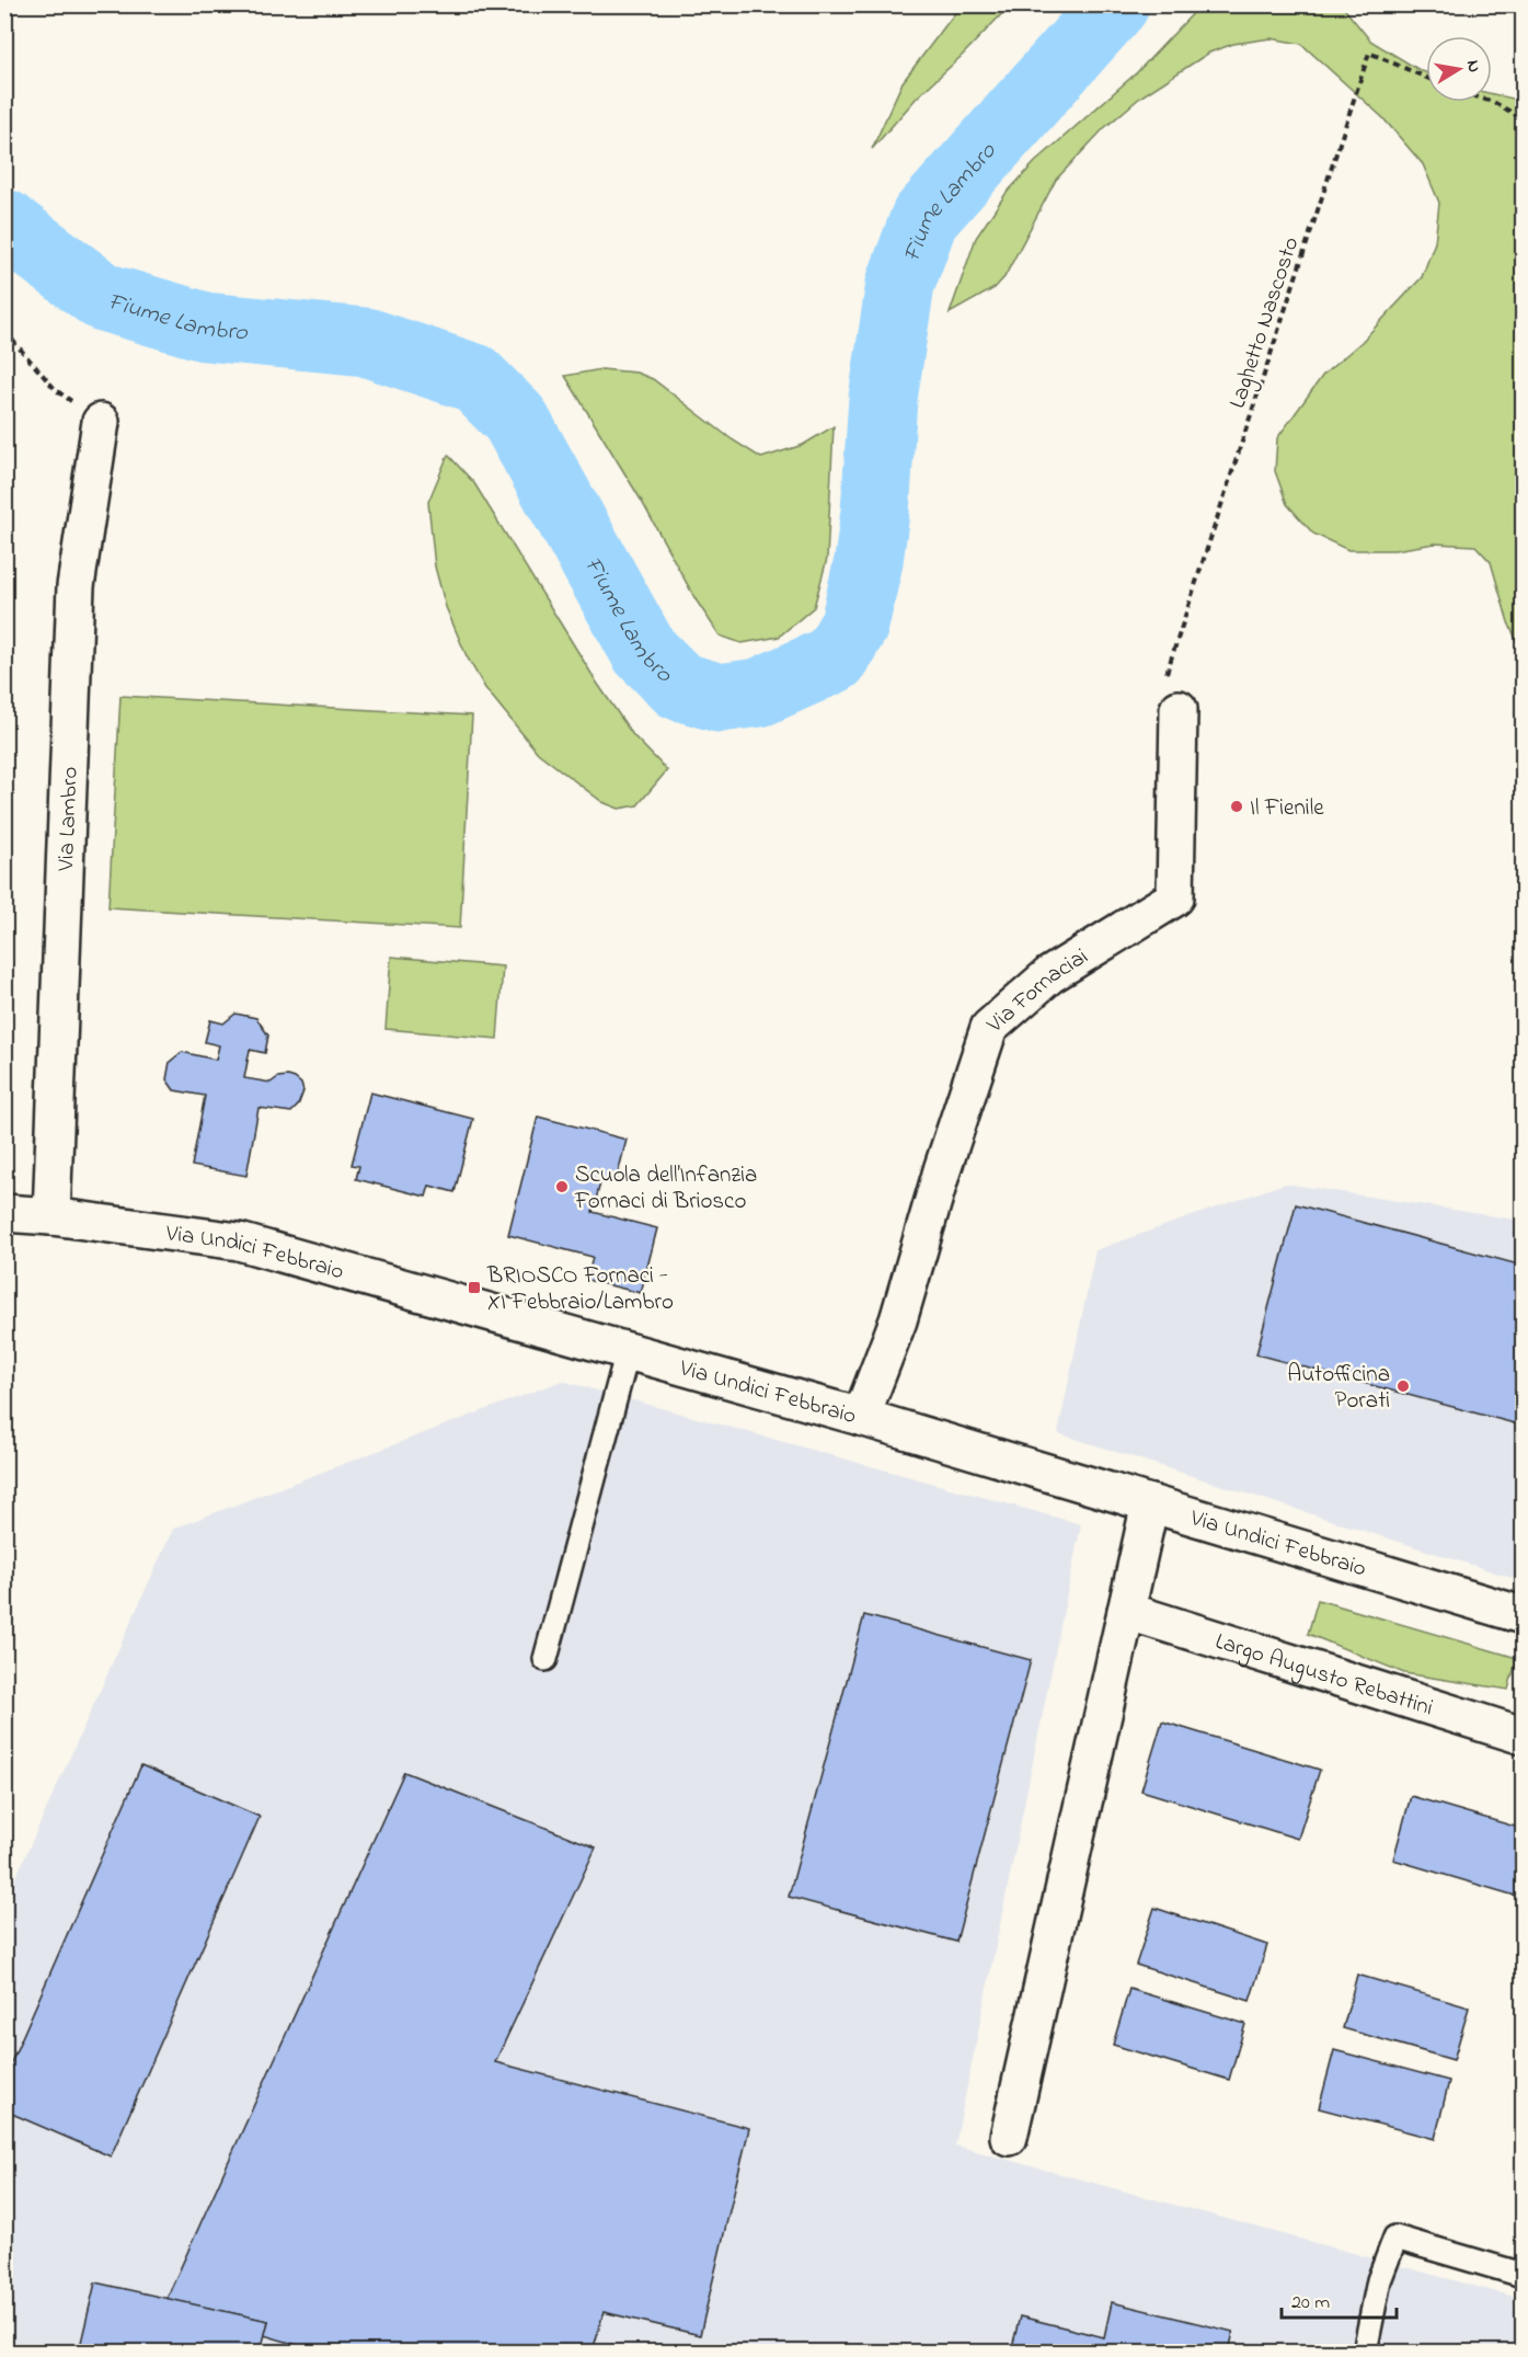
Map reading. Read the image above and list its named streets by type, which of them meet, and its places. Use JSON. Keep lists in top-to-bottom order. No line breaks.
{"streets":{"street":["Via Lambro","Via Fornaciai","Via Undici Febbraio","Largo Augusto Rebattini"],"path":["Laghetto Nascosto"]},"crossings":[["Via Lambro","Via Undici Febbraio"],["Via Fornaciai","Via Undici Febbraio"]],"water":["Fiume Lambro"],"places":{"other":["Il Fienile","Scuola dell’Infanzia Fornaci di Briosco","Autofficina Porati"],"transit":["BRIOSCO Fornaci - XI Febbraio/Lambro"]},"scale_bar":"20 m","north":"right"}
